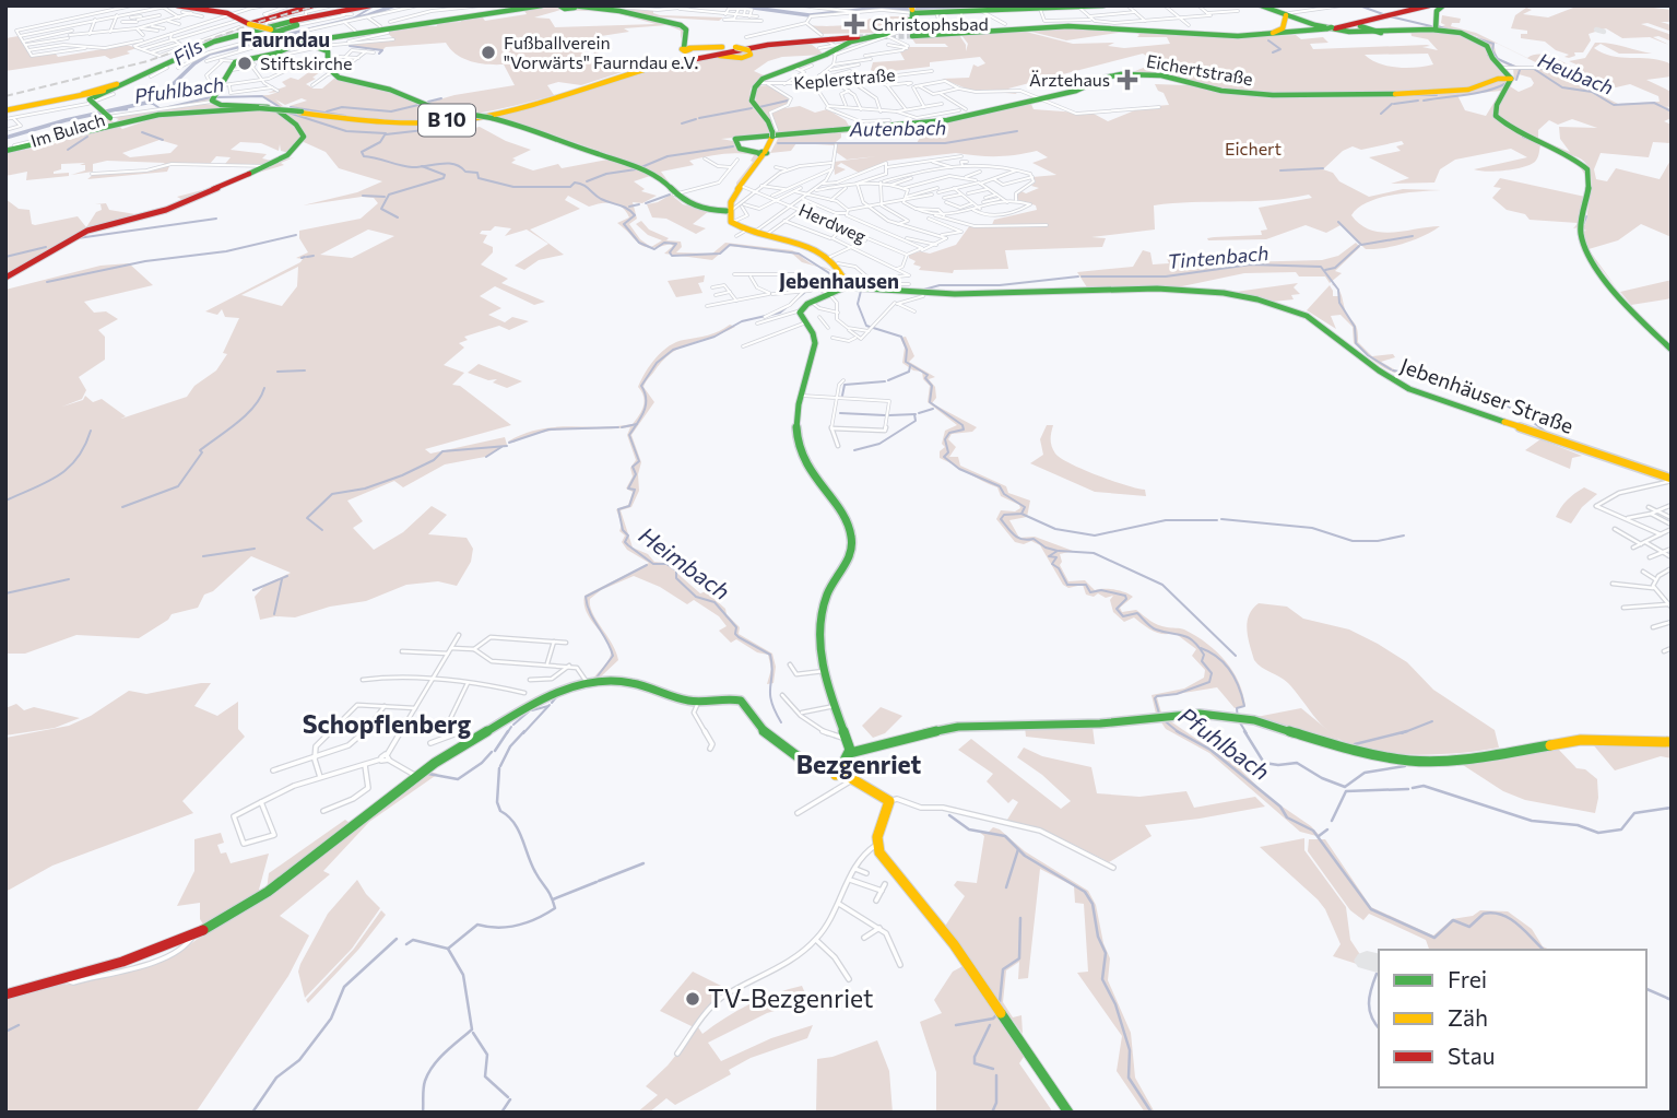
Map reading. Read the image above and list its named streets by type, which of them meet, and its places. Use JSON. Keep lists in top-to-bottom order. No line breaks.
{"streets":{"main road":["Eichertstraße","B 10","Jebenhäuser Straße"],"street":["Keplerstraße","Im Bulach","Herdweg"]},"crossings":[["B 10","Im Bulach"]],"districts":["Faurndau","Jebenhausen","Schopflenberg","Bezgenriet"],"water":["Fils","Heubach","Pfuhlbach","Autenbach","Tintenbach","Heimbach"],"parks":["Eichert"],"places":{"health":["Christophsbad","Ärztehaus"],"other":["Fußballverein \"Vorwärts\" Faurndau e.V.","Stiftskirche","TV-Bezgenriet"]},"legend":["Frei","Zäh","Stau"]}
